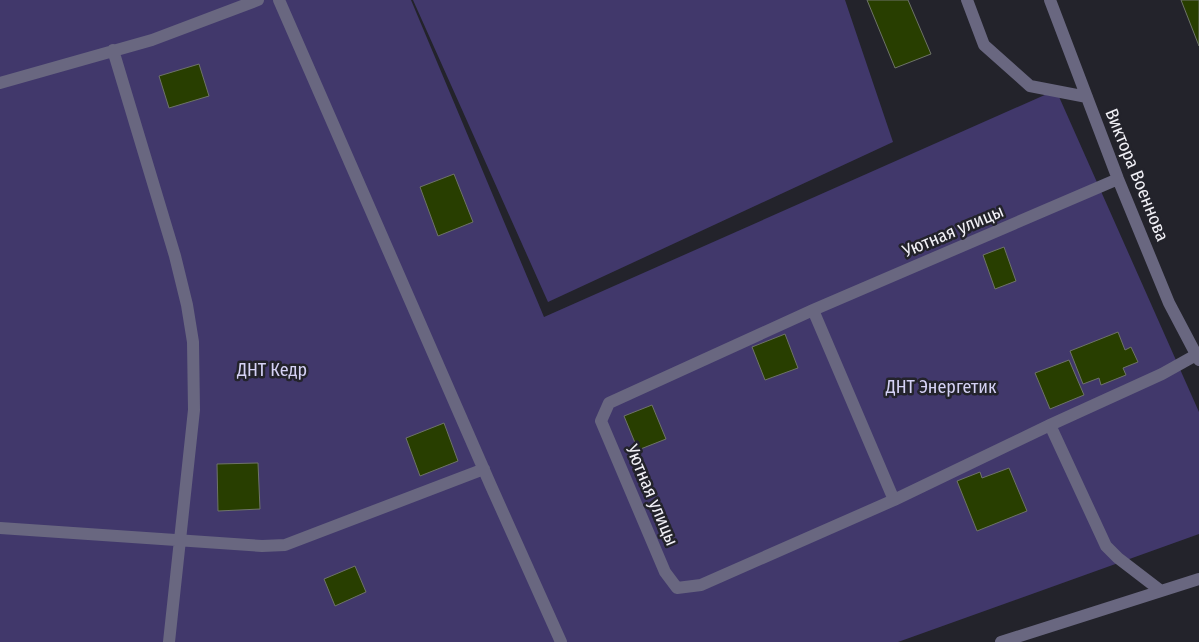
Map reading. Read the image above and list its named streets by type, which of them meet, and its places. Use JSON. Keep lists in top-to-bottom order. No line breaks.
{"streets":{"street":["Виктора Военнова","Уютная улицы"]},"crossings":[["Виктора Военнова","Уютная улицы"]],"parks":["ДНТ Кедр","ДНТ Энергетик"]}
